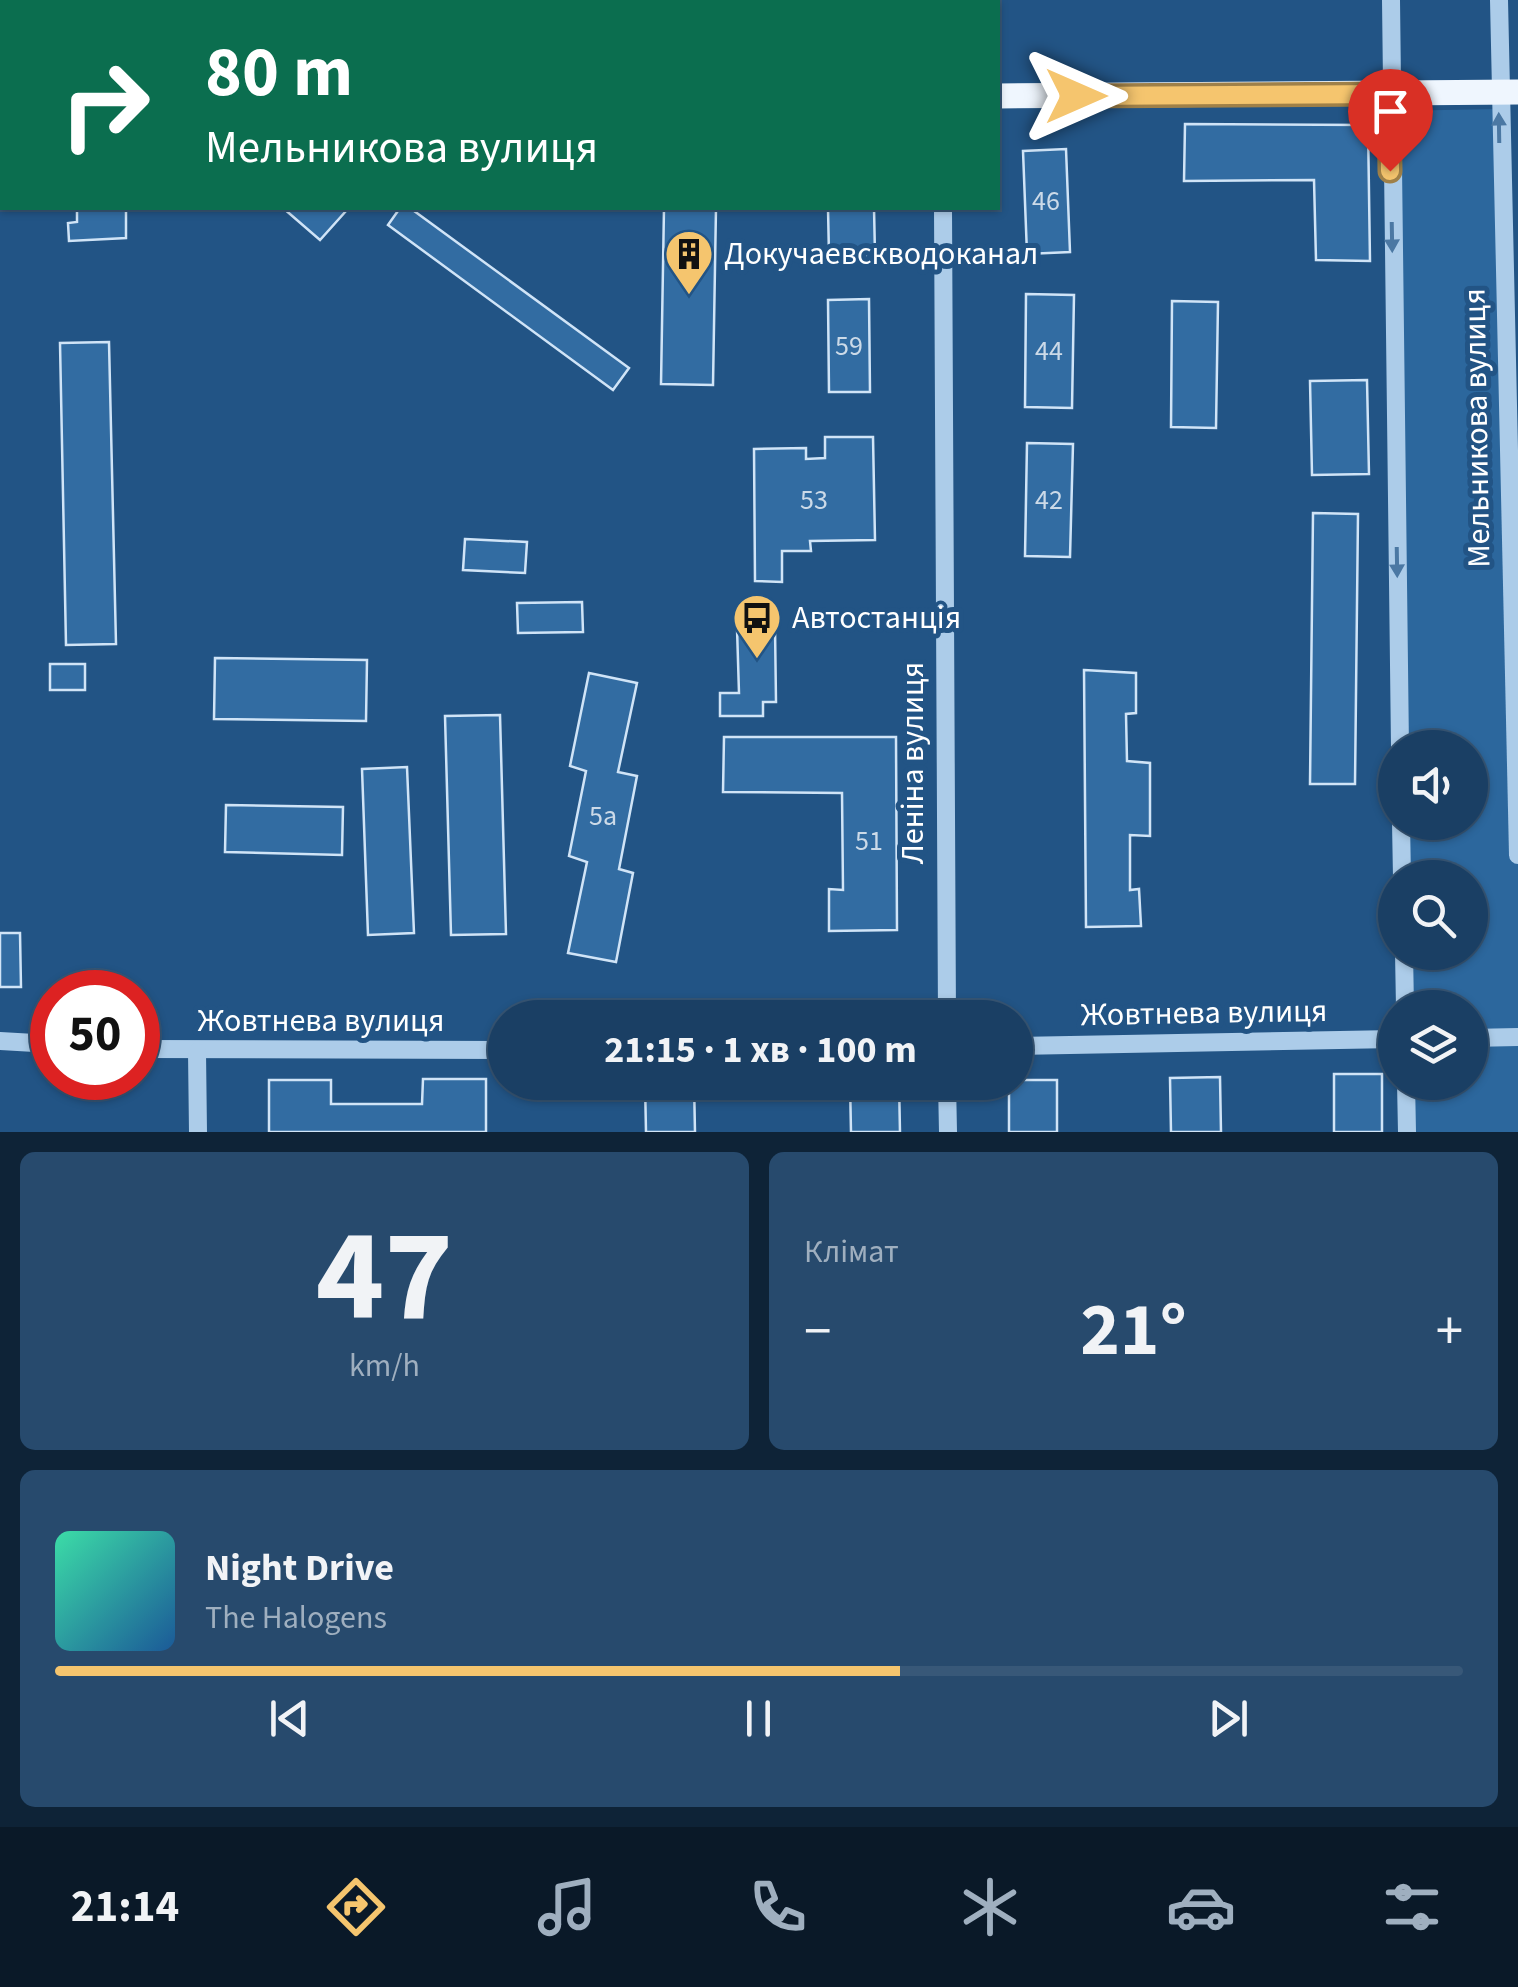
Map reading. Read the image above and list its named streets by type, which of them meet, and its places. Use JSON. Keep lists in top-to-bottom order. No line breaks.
{"streets":{"street":["Мельникова вулиця","Леніна вулиця","Жовтнева вулиця"]},"places":{"building":["Докучаевскводоканал"],"bus stop":["Автостанція"]},"house_numbers":["46","59","44","53","42","5а","51"],"page":{"turn":["80 m","Мельникова вулиця"],"limit":"50","trip":"21:15 · 1 хв · 100 m","tile":[["47","km/h"],"Клімат"],"heat":["−","21°","+"],"song":["Night Drive","The Halogens"],"tabs":"21:14"}}
